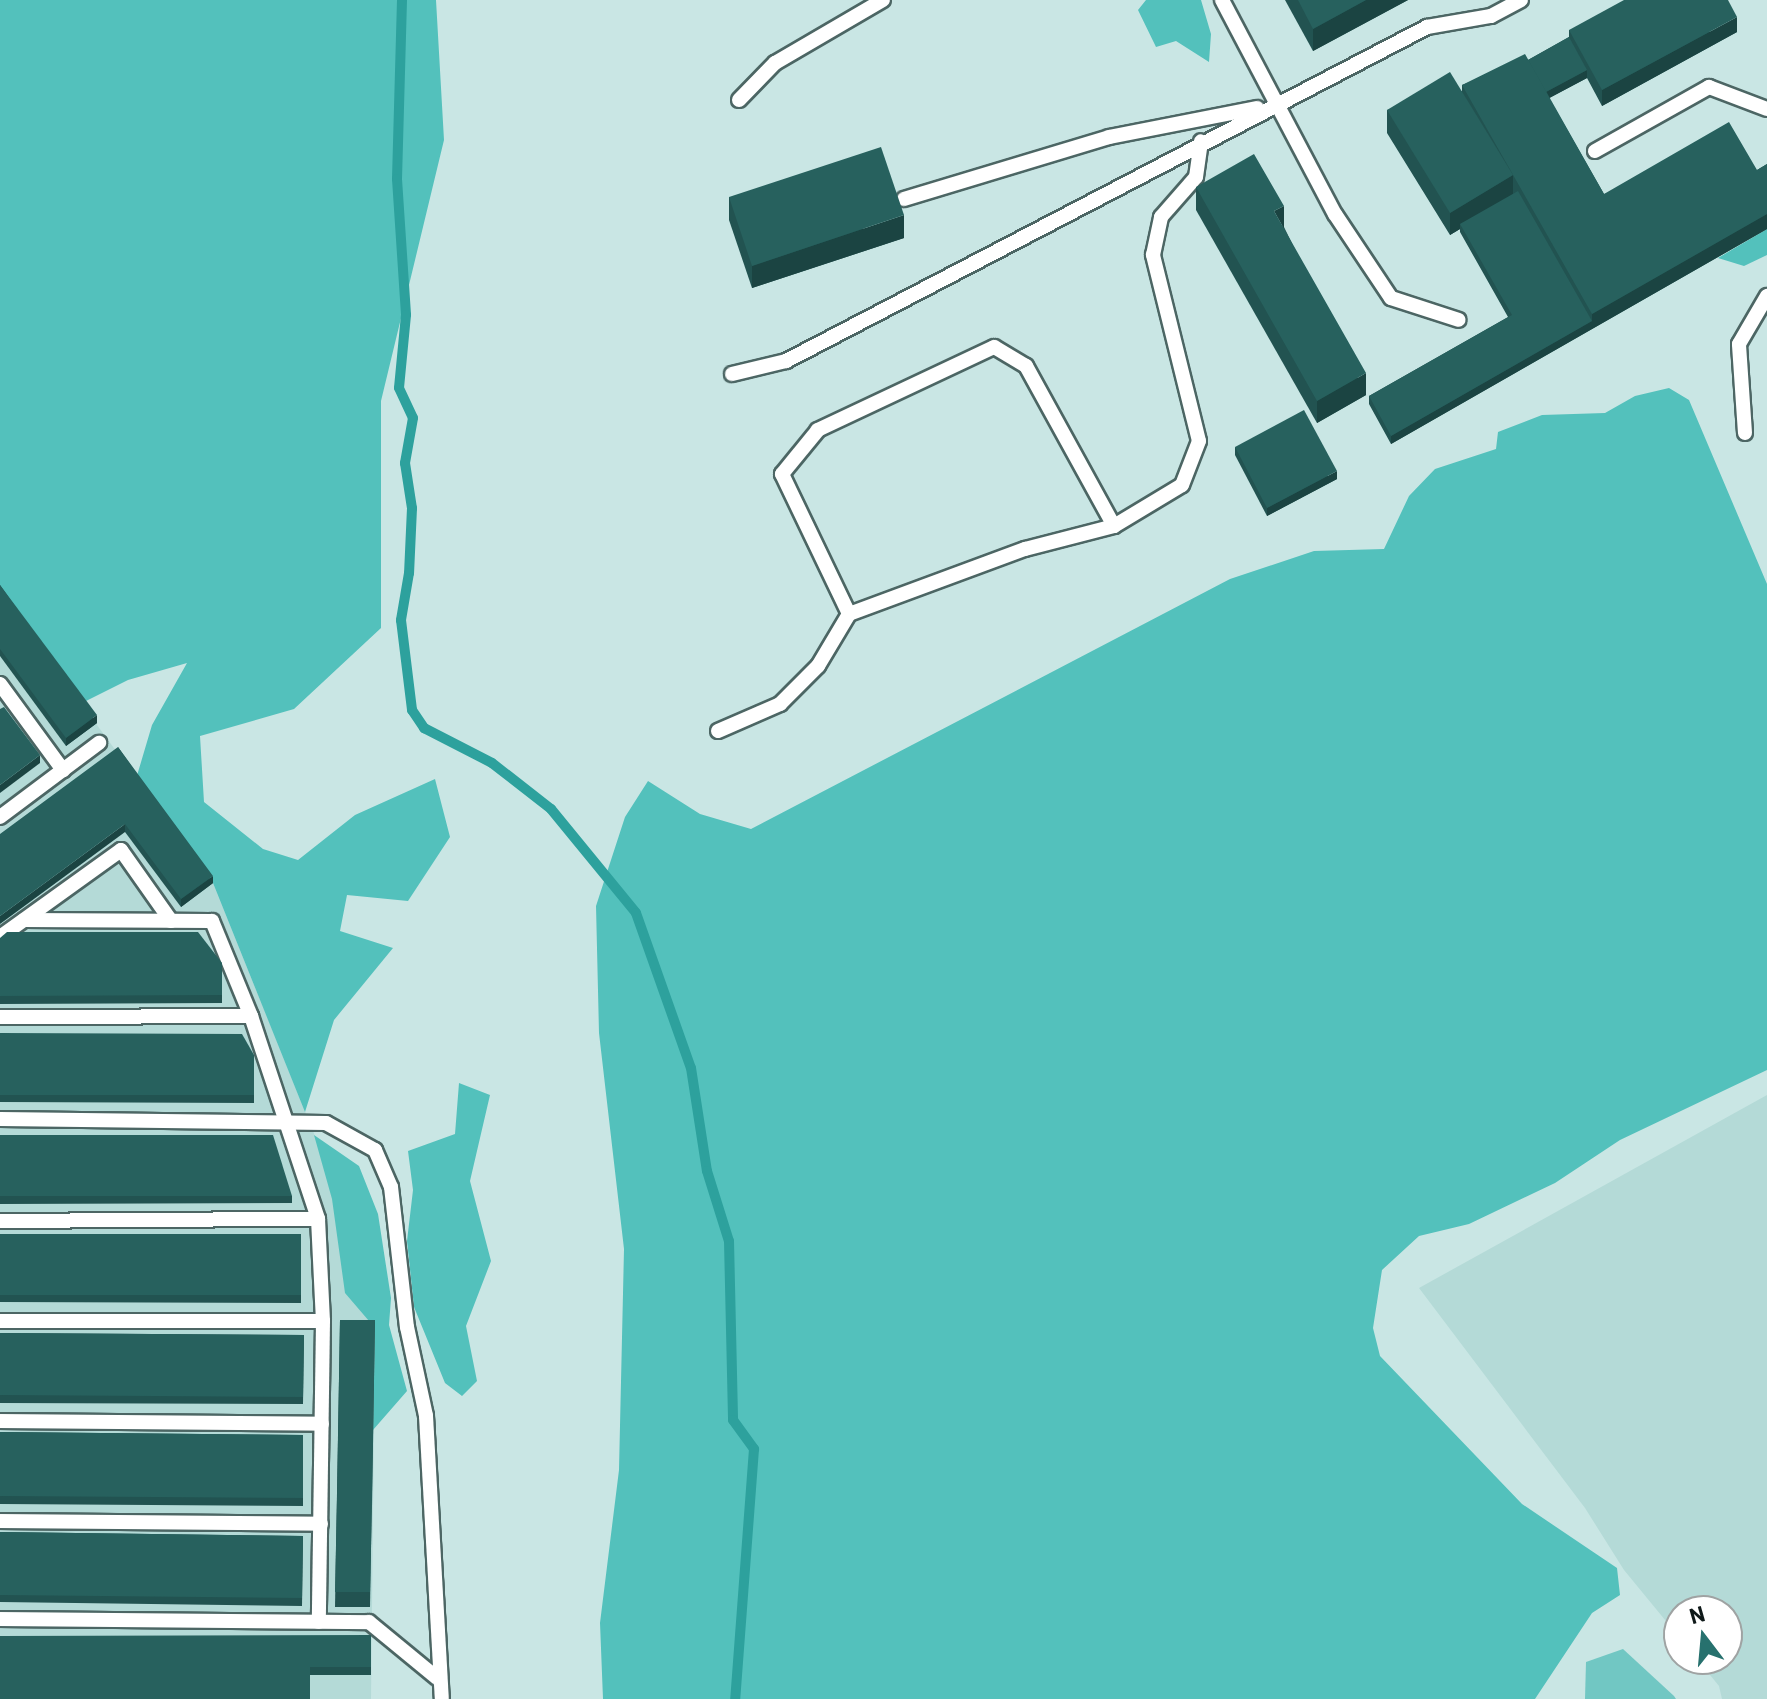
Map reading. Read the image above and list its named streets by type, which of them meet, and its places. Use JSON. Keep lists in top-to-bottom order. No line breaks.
{"north":"top"}
